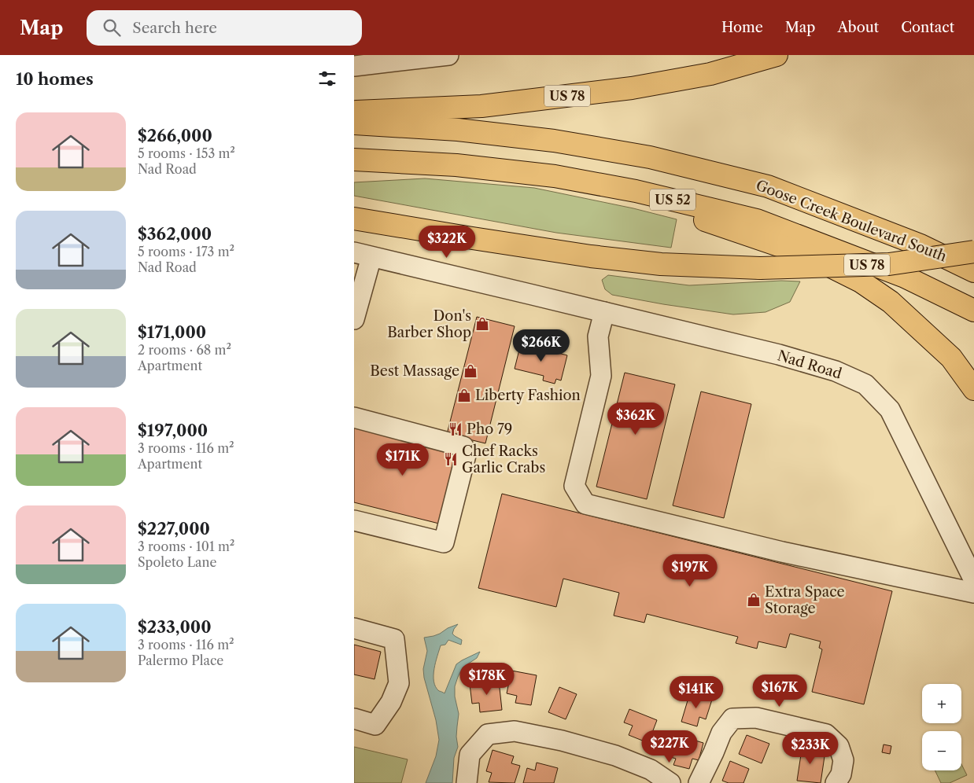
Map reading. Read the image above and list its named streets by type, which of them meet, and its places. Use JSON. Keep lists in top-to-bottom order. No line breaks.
{"streets":{"highway":["US 78","US 52","Goose Creek Boulevard South"],"street":["Nad Road"]},"places":{"shop":["Don's Barber Shop","Best Massage","Liberty Fashion","Extra Space Storage"],"restaurant":["Pho 79","Chef Racks Garlic Crabs"]},"page":{"header":"Map","search":"Search here","nav":["Home","Map","About","Contact"],"heading":"10 homes","list":[{"name":"$266,000","note":"5 rooms · 153 m² · Nad Road"},{"name":"$362,000","note":"5 rooms · 173 m² · Nad Road"},{"name":"$171,000","note":"2 rooms · 68 m² · Apartment"},{"name":"$197,000","note":"3 rooms · 116 m² · Apartment"},{"name":"$227,000","note":"3 rooms · 101 m² · Spoleto Lane"},{"name":"$233,000","note":"3 rooms · 116 m² · Palermo Place"}],"price":["$322K","$266K","$362K","$171K","$197K","$178K","$167K","$141K","$227K","$233K"],"map_buttons":["+","−"]}}
